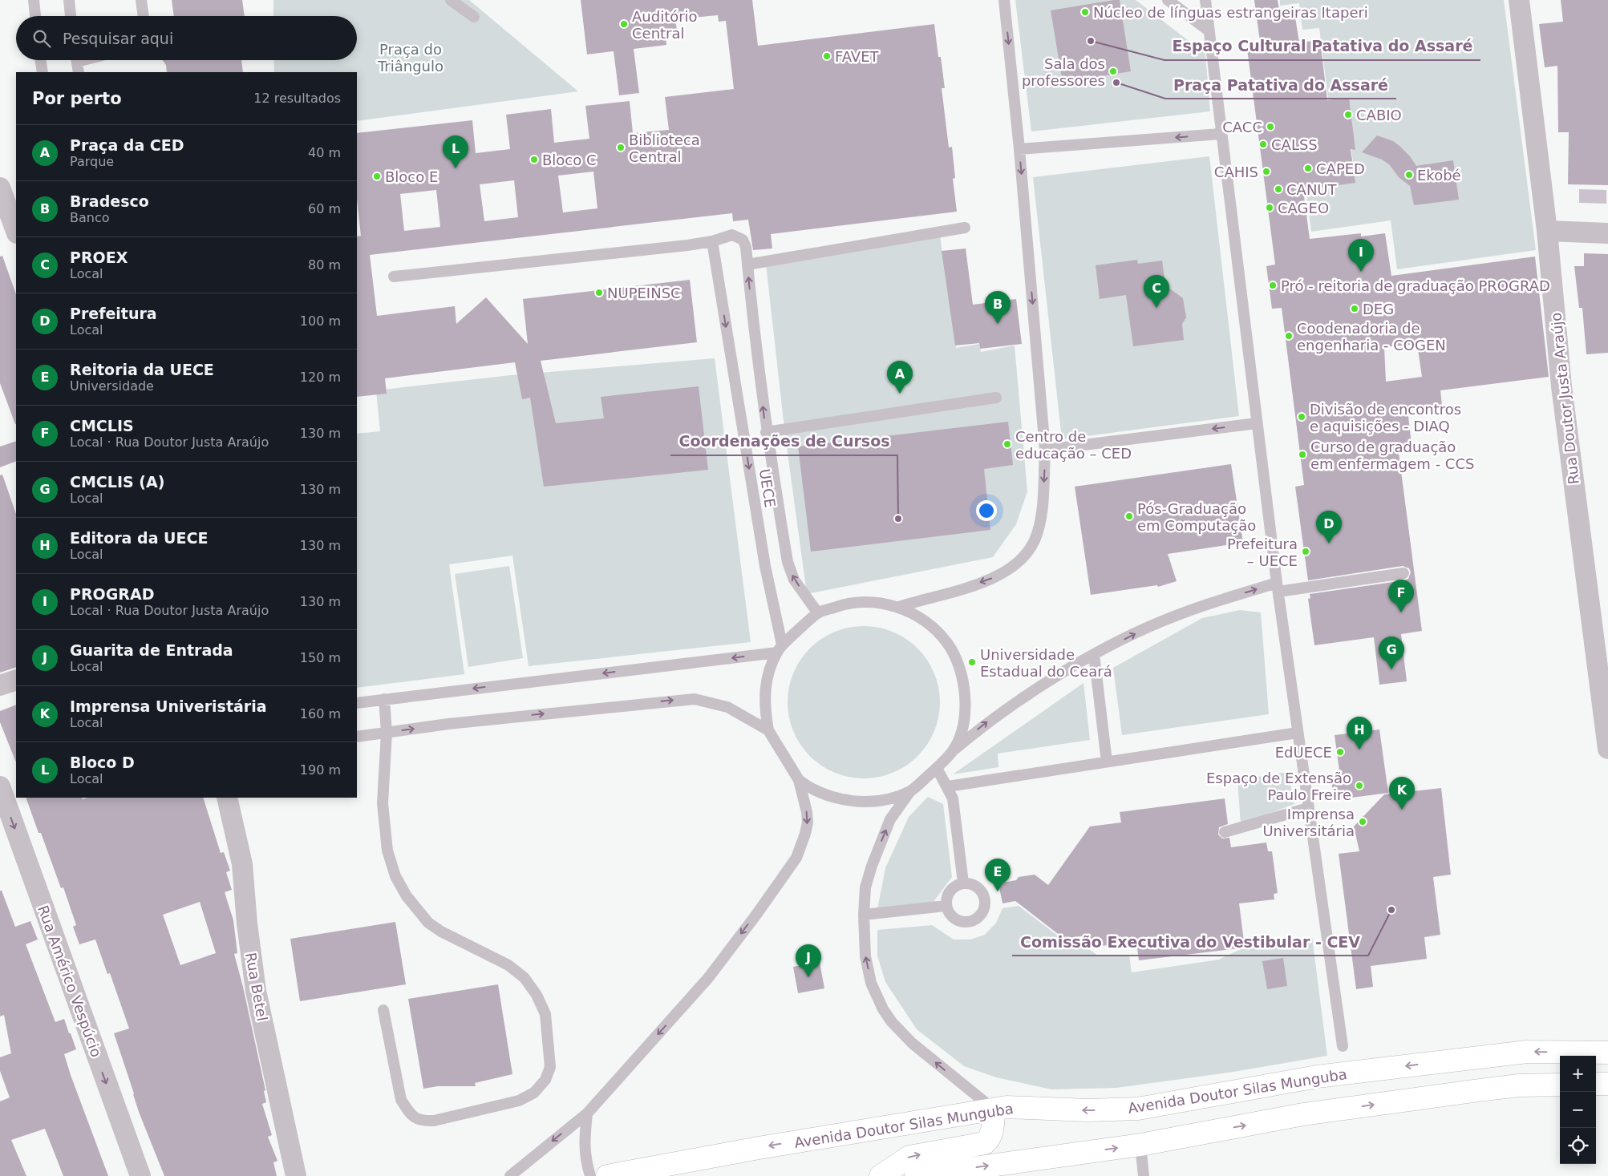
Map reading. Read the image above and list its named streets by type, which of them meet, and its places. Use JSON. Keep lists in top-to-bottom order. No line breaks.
{"streets":{"main road":["Avenida Doutor Silas Munguba"],"street":["Rua Doutor Justa Araújo","Rua Américo Vespúcio","Rua Betel"],"lane":["UECE"]},"one_way":["Rua Américo Vespúcio"],"parks":["Praça do Triângulo"],"places":["Núcleo de línguas estrangeiras Itaperi","Auditório Central","Espaço Cultural Patativa do Assaré","FAVET","Sala dos professores","Praça Patativa do Assaré","CABIO","CACC","CALSS","Biblioteca Central","Bloco C","CAPED","CAHIS","Ekobé","Bloco E","CANUT","CAGEO","Pró - reitoria de graduação PROGRAD","NUPEINSC","DEG","Coodenadoria de engenharia - COGEN","Divisão de encontros e aquisições - DIAQ","Centro de educação – CED","Curso de graduação em enfermagem - CCS","Pós-Graduação em Computação","Coordenações de Cursos","Prefeitura – UECE","Universidade Estadual do Ceará","EdUECE","Espaço de Extensão Paulo Freire","Imprensa Universitária","Comissão Executiva do Vestibular - CEV"],"page":{"search":"Pesquisar aqui","heading":["Por perto","12 resultados"],"list":[{"mark":"A","name":"Praça da CED","note":"Parque","value":"40 m"},{"mark":"B","name":"Bradesco","note":"Banco","value":"60 m"},{"mark":"C","name":"PROEX","note":"Local","value":"80 m"},{"mark":"D","name":"Prefeitura","note":"Local","value":"100 m"},{"mark":"E","name":"Reitoria da UECE","note":"Universidade","value":"120 m"},{"mark":"F","name":"CMCLIS","note":"Local · Rua Doutor Justa Araújo","value":"130 m"},{"mark":"G","name":"CMCLIS (A)","note":"Local","value":"130 m"},{"mark":"H","name":"Editora da UECE","note":"Local","value":"130 m"},{"mark":"I","name":"PROGRAD","note":"Local · Rua Doutor Justa Araújo","value":"130 m"},{"mark":"J","name":"Guarita de Entrada","note":"Local","value":"150 m"},{"mark":"K","name":"Imprensa Univeristária","note":"Local","value":"160 m"},{"mark":"L","name":"Bloco D","note":"Local","value":"190 m"}],"pins":["L","I","C","B","A","D","F","G","H","K","E","J"],"map_buttons":["+","−"]}}
